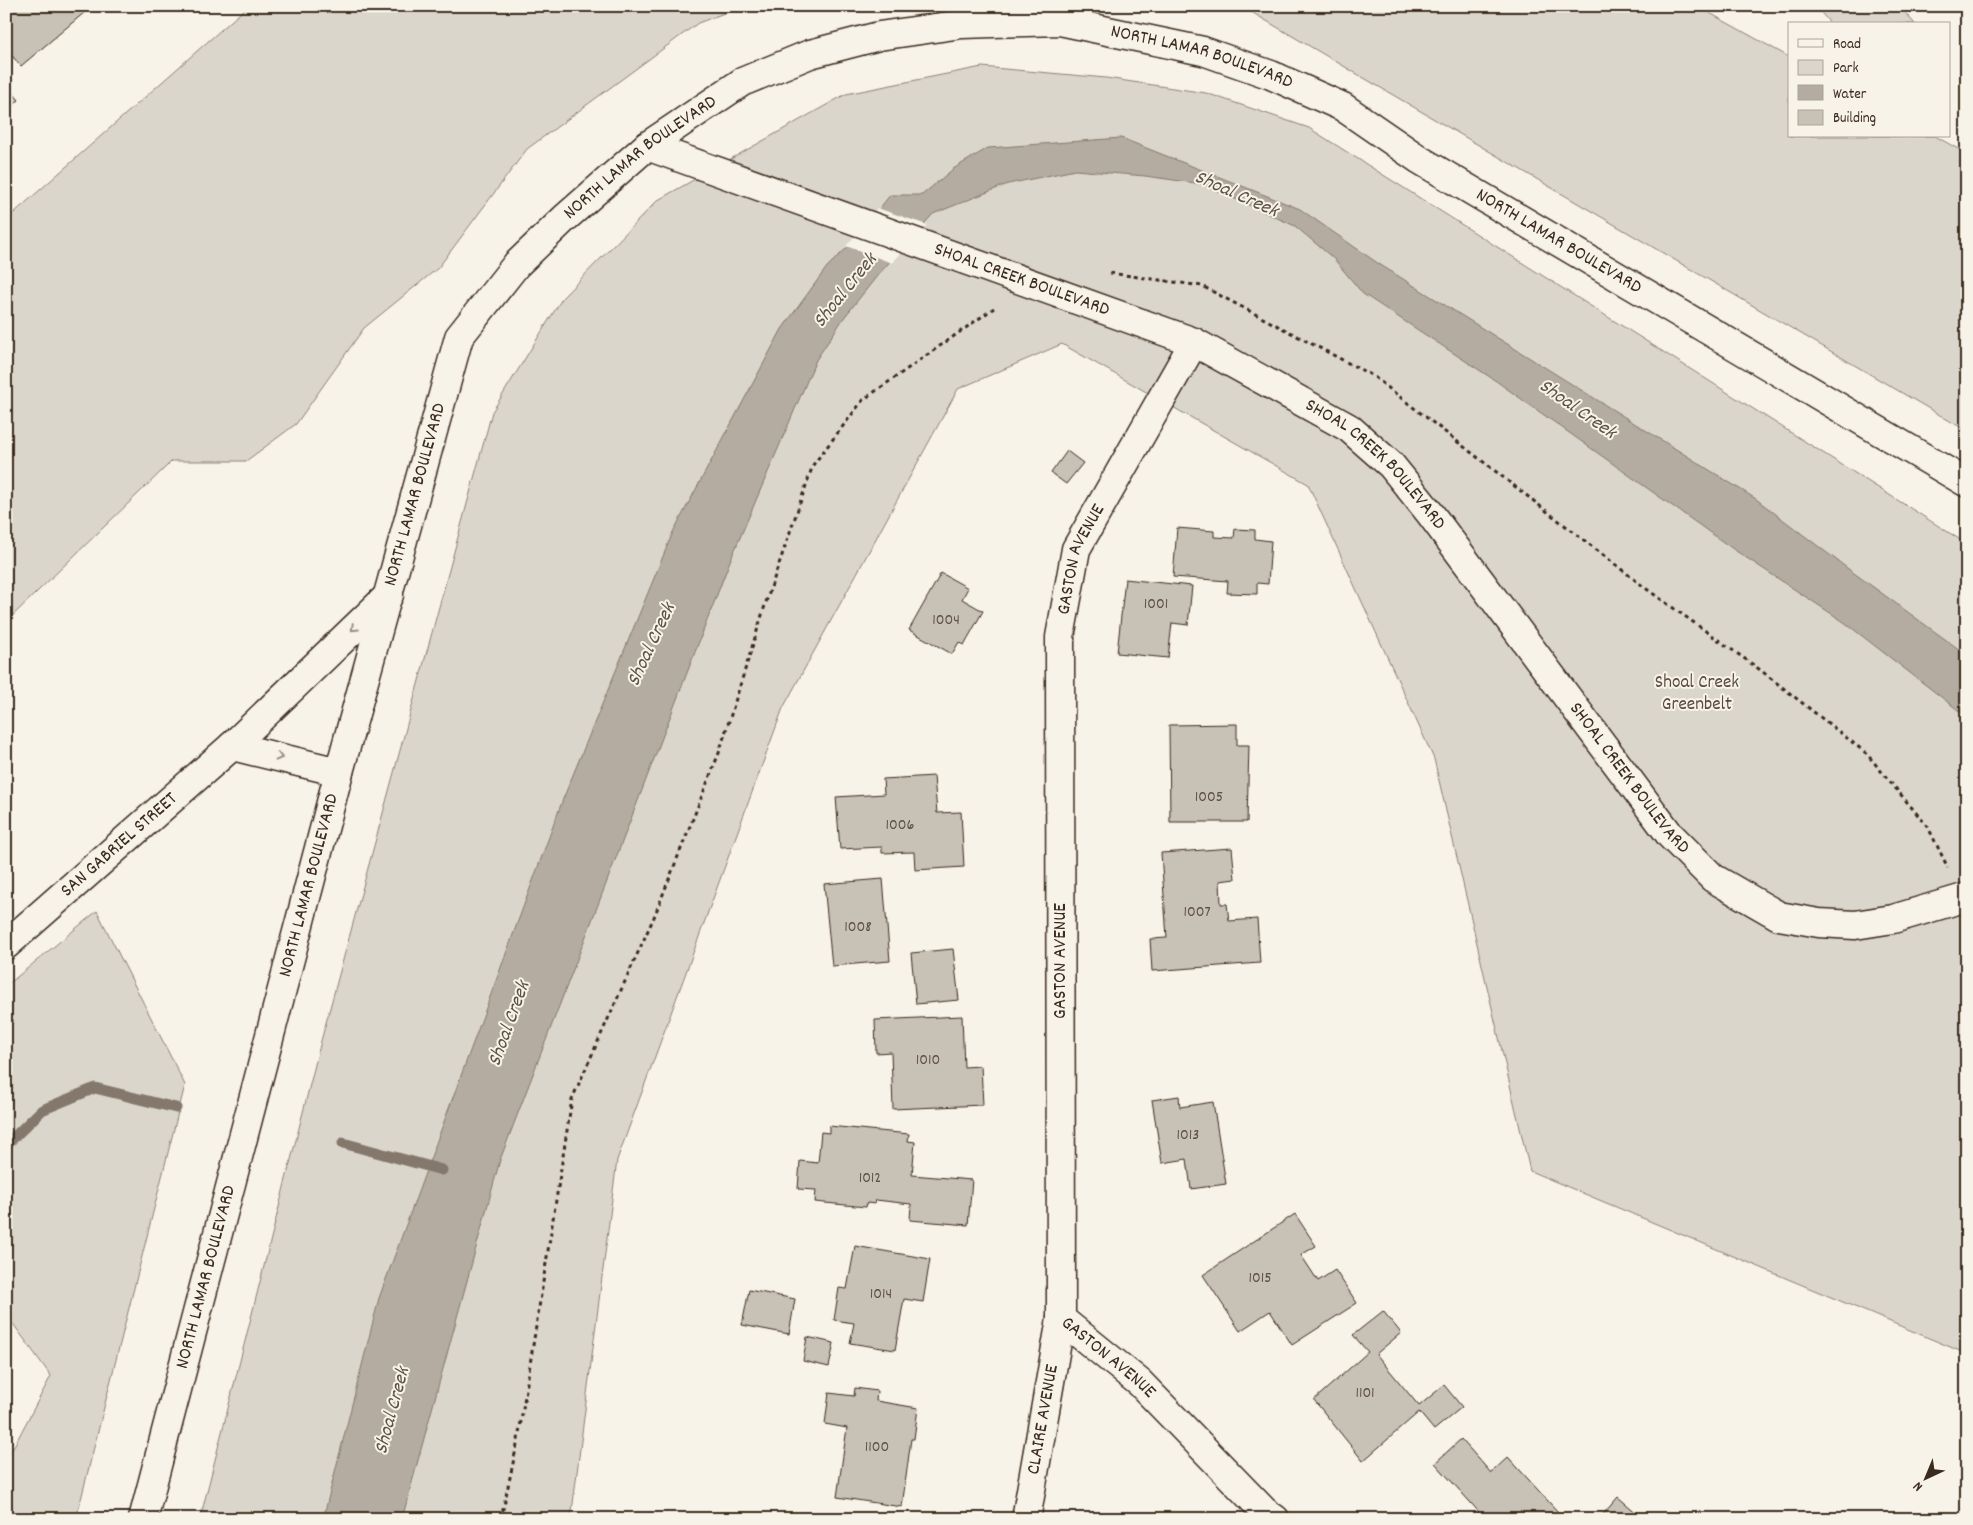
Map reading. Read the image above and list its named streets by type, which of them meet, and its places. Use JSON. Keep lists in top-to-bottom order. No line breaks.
{"streets":{"street":["NORTH LAMAR BOULEVARD","SHOAL CREEK BOULEVARD","GASTON AVENUE","SAN GABRIEL STREET","CLAIRE AVENUE"]},"crossings":[["NORTH LAMAR BOULEVARD","SHOAL CREEK BOULEVARD"],["NORTH LAMAR BOULEVARD","SAN GABRIEL STREET"],["SHOAL CREEK BOULEVARD","GASTON AVENUE"],["GASTON AVENUE","CLAIRE AVENUE"]],"one_way":["SAN GABRIEL STREET"],"water":["Shoal Creek"],"parks":["Shoal Creek Greenbelt"],"house_numbers":["1001","1004","1005","1006","1007","1008","1010","1013","1012","1015","1014","1101","1100"],"legend":["Road","Park","Water","Building"],"north":"bottom left"}
